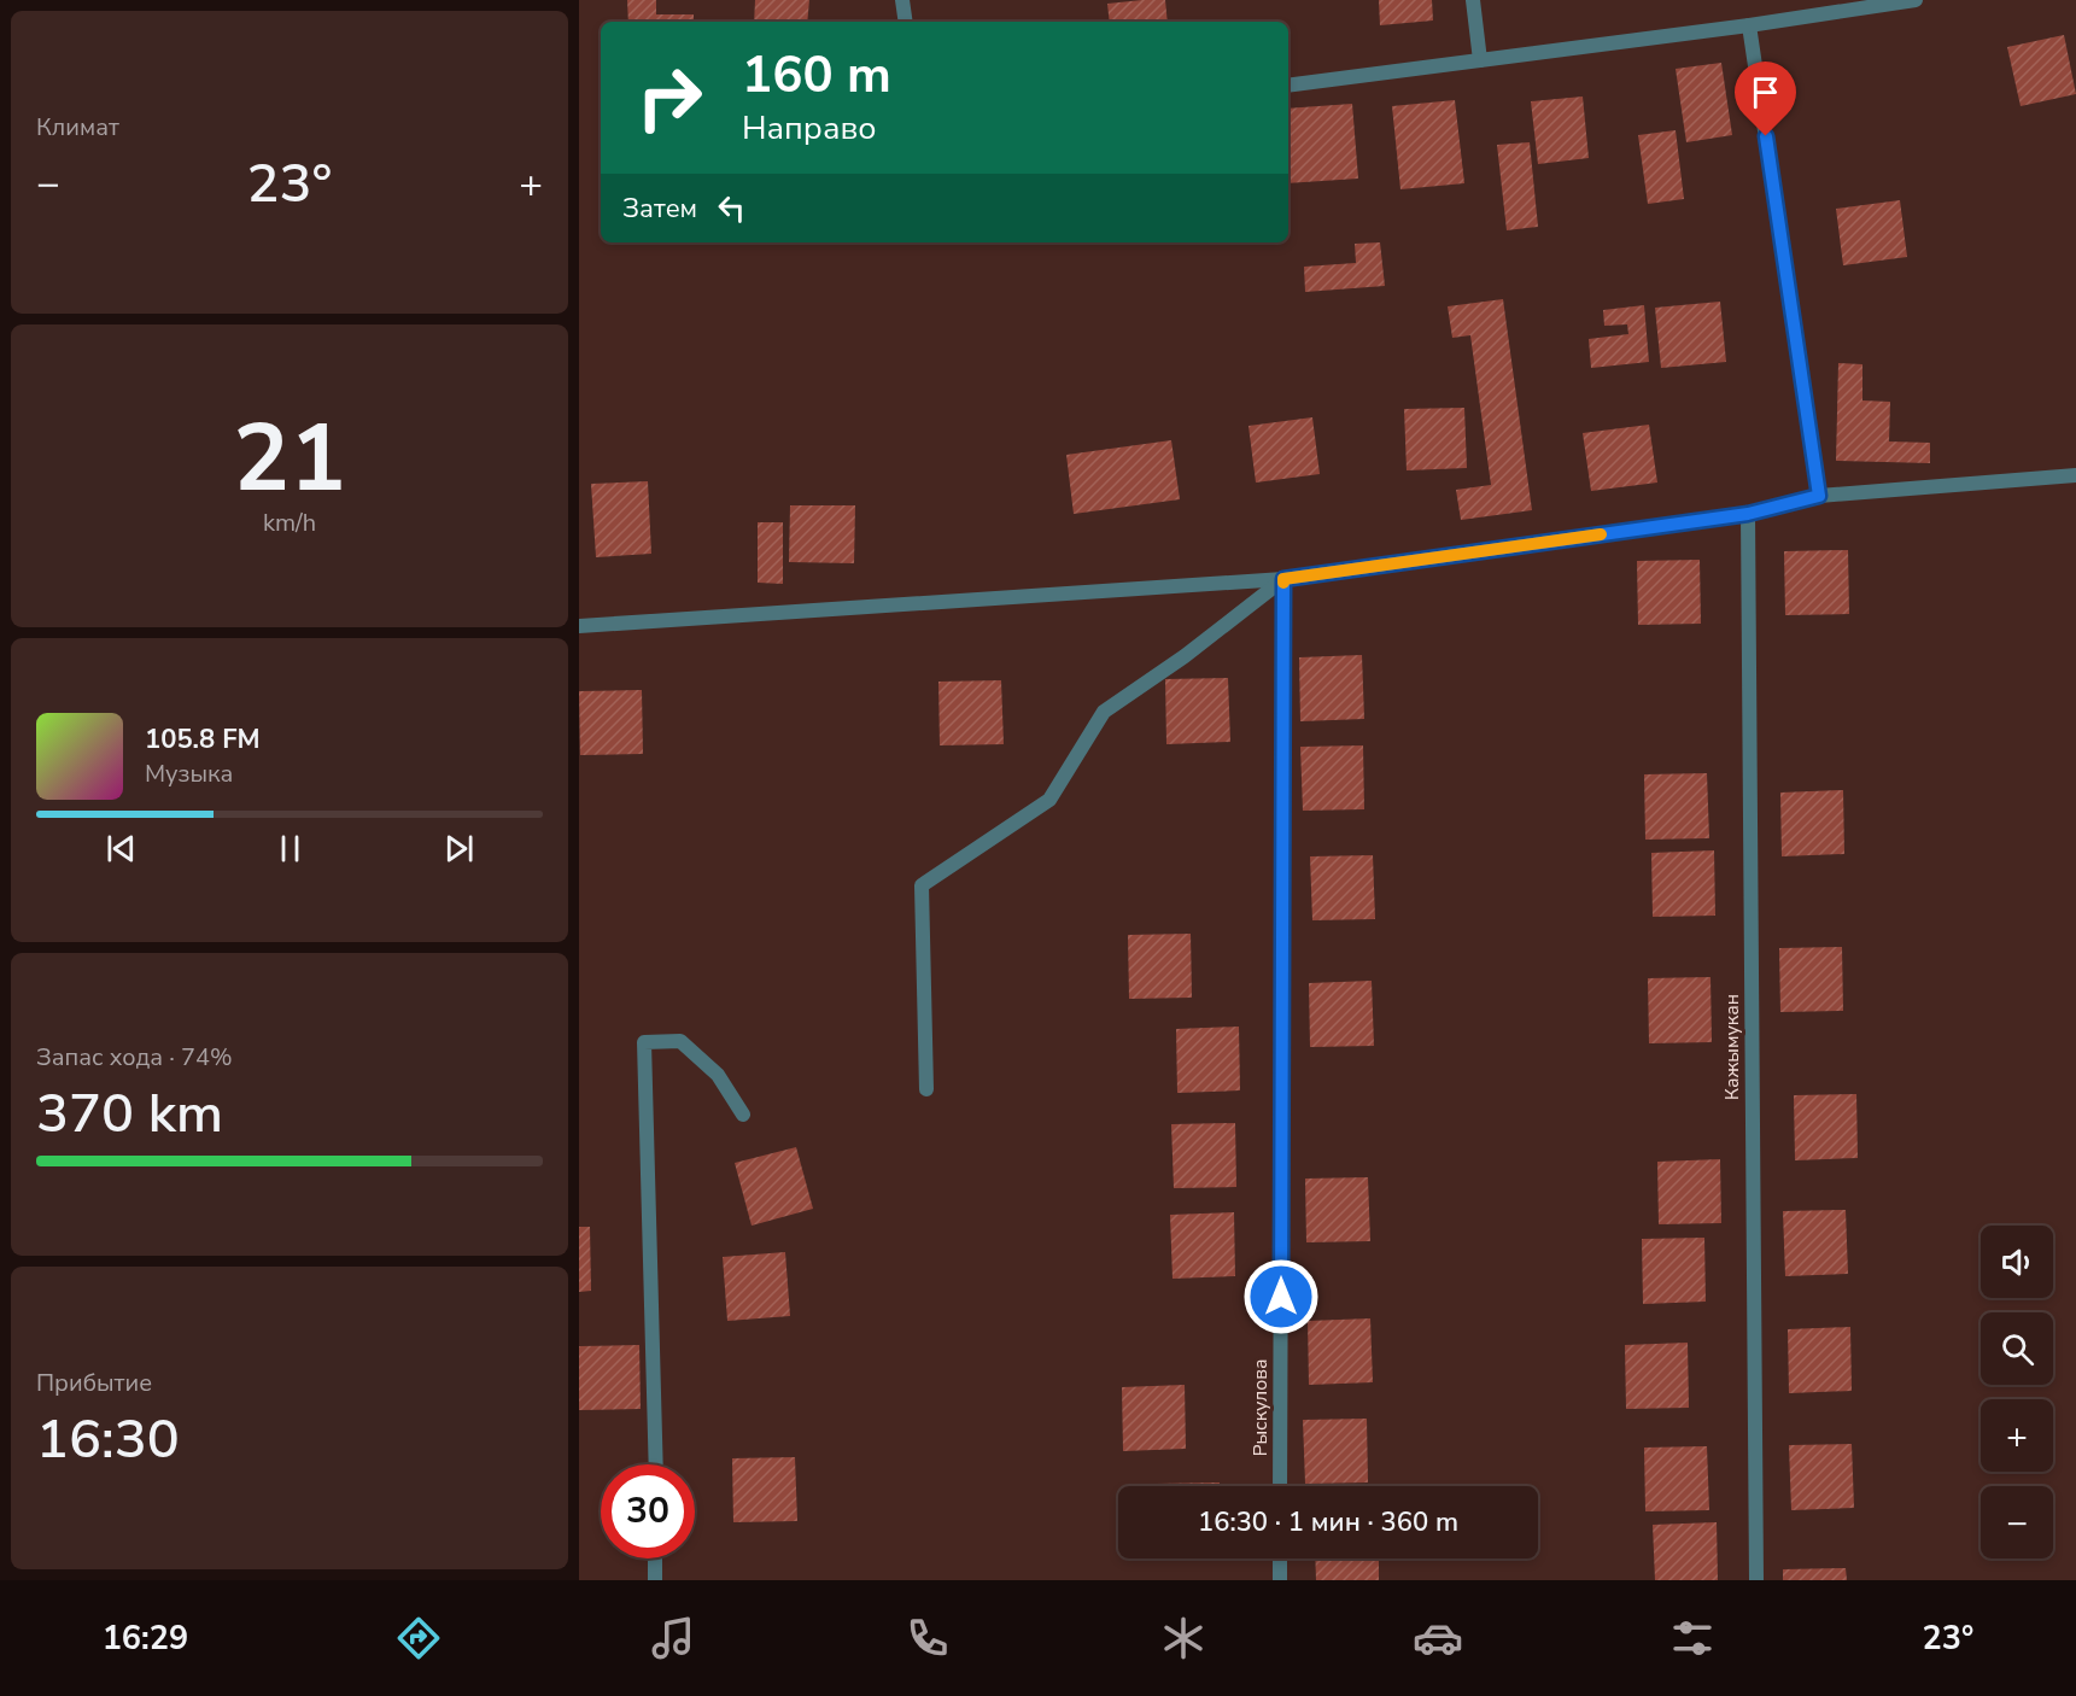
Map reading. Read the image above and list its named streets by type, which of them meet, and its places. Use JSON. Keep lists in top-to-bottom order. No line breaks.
{"streets":{"street":["Кажымукан","Рыскулова"]},"page":{"tile":["Климат",["21","km/h"],["Запас хода · 74%","370 km"],["Прибытие","16:30"]],"turn":["160 m","Направо"],"heat":["−","23°","+"],"then":"Затем","song":["105.8 FM","Музыка"],"map_buttons":["+","−"],"limit":"30","trip":"16:30 · 1 мин · 360 m","tabs":["16:29","23°"]}}
